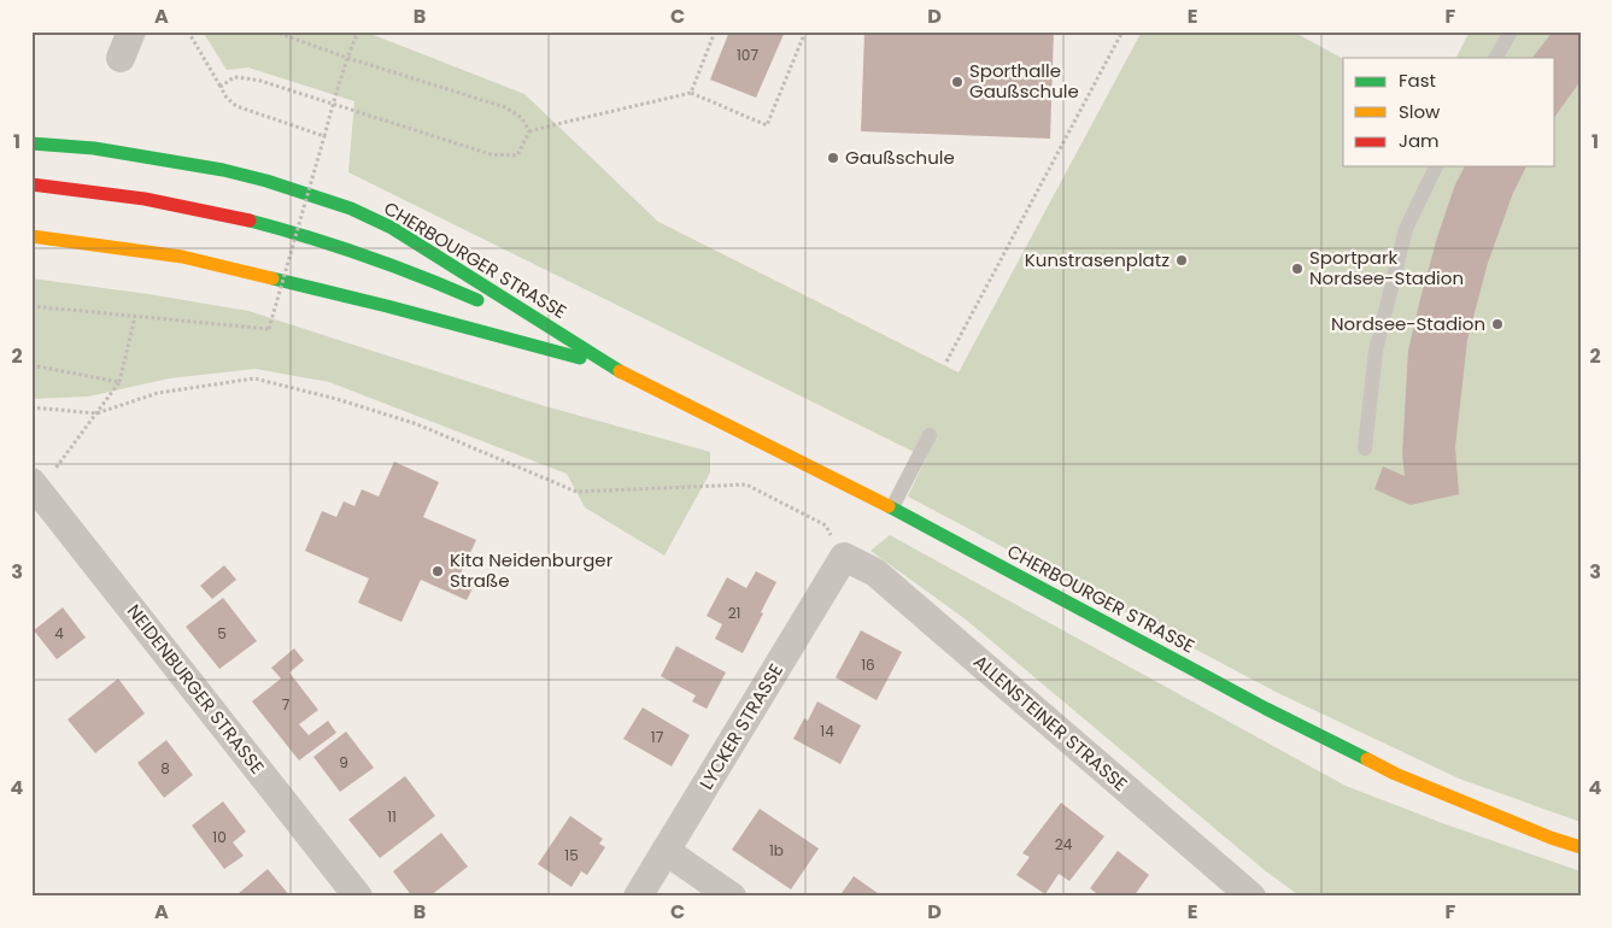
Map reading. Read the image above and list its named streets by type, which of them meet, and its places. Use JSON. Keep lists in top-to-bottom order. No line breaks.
{"streets":{"main road":["CHERBOURGER STRASSE"],"street":["NEIDENBURGER STRASSE","ALLENSTEINER STRASSE","LYCKER STRASSE"]},"crossings":[["ALLENSTEINER STRASSE","LYCKER STRASSE"]],"places":["Sporthalle Gaußschule","Gaußschule","Kunstrasenplatz","Sportpark Nordsee-Stadion","Nordsee-Stadion","Kita Neidenburger Straße"],"house_numbers":["107","21","4","5","16","7","14","17","9","8","11","10","24","1b","15"],"legend":["Fast","Slow","Jam"],"grid":{"columns":["A","B","C","D","E","F"],"rows":["1","2","3","4"]}}
